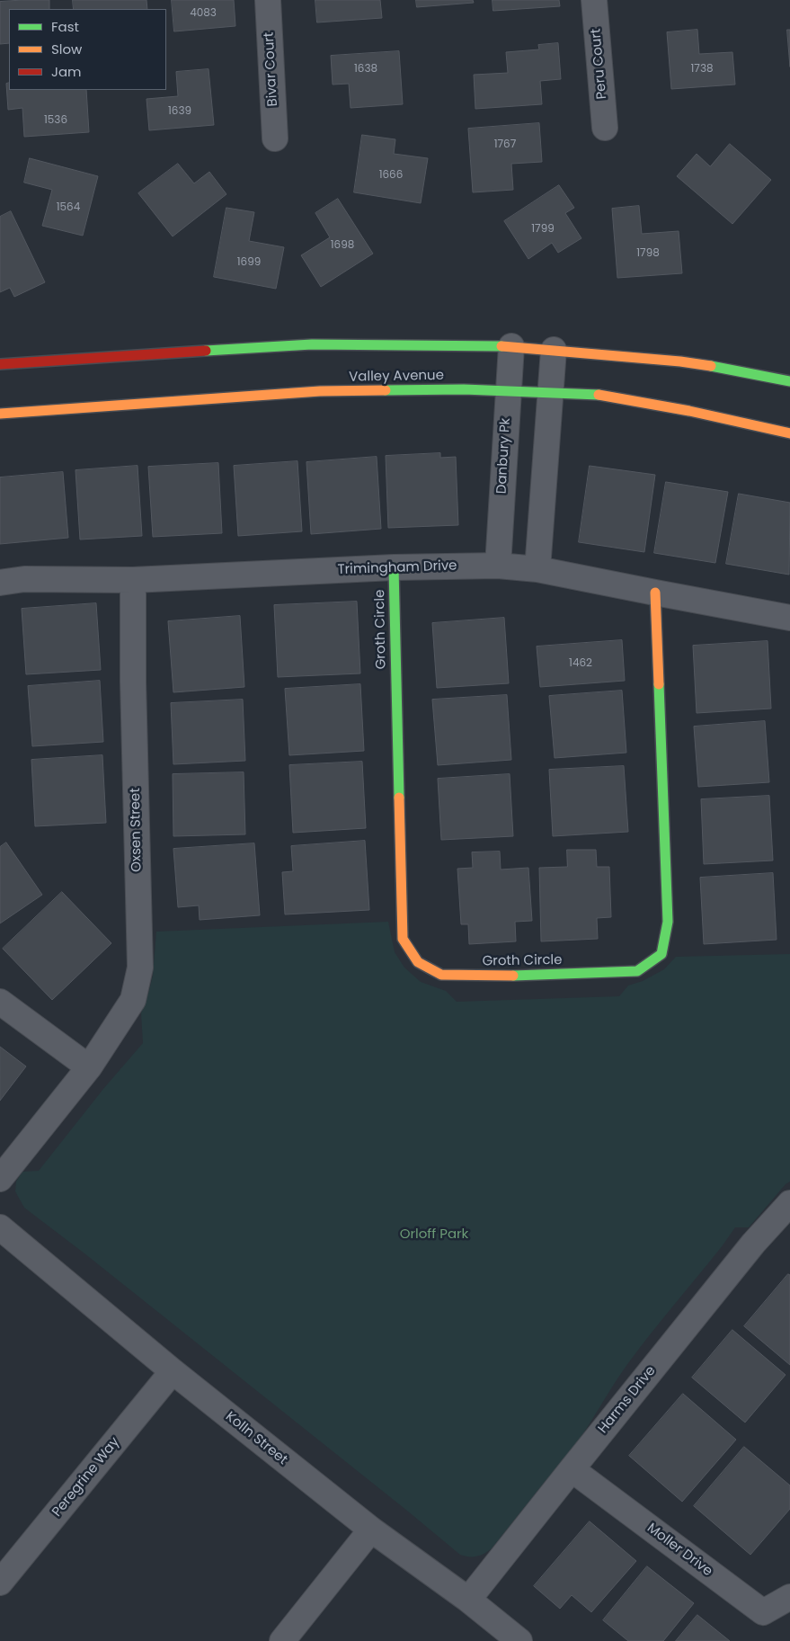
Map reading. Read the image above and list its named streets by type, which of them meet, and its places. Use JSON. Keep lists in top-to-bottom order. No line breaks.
{"streets":{"main road":["Valley Avenue","Groth Circle"],"street":["Peru Court","Bivar Court","Danbury Pk","Trimingham Drive","Oxsen Street","Harms Drive","Kolln Street","Peregrine Way","Moller Drive"]},"crossings":[["Valley Avenue","Danbury Pk"],["Danbury Pk","Trimingham Drive"],["Trimingham Drive","Groth Circle"],["Trimingham Drive","Oxsen Street"],["Harms Drive","Kolln Street"],["Harms Drive","Moller Drive"],["Kolln Street","Peregrine Way"]],"parks":["Orloff Park"],"house_numbers":["4083","1638","1738","1639","1536","1767","1666","1564","1799","1698","1798","1699","1462"],"legend":["Fast","Slow","Jam"]}
